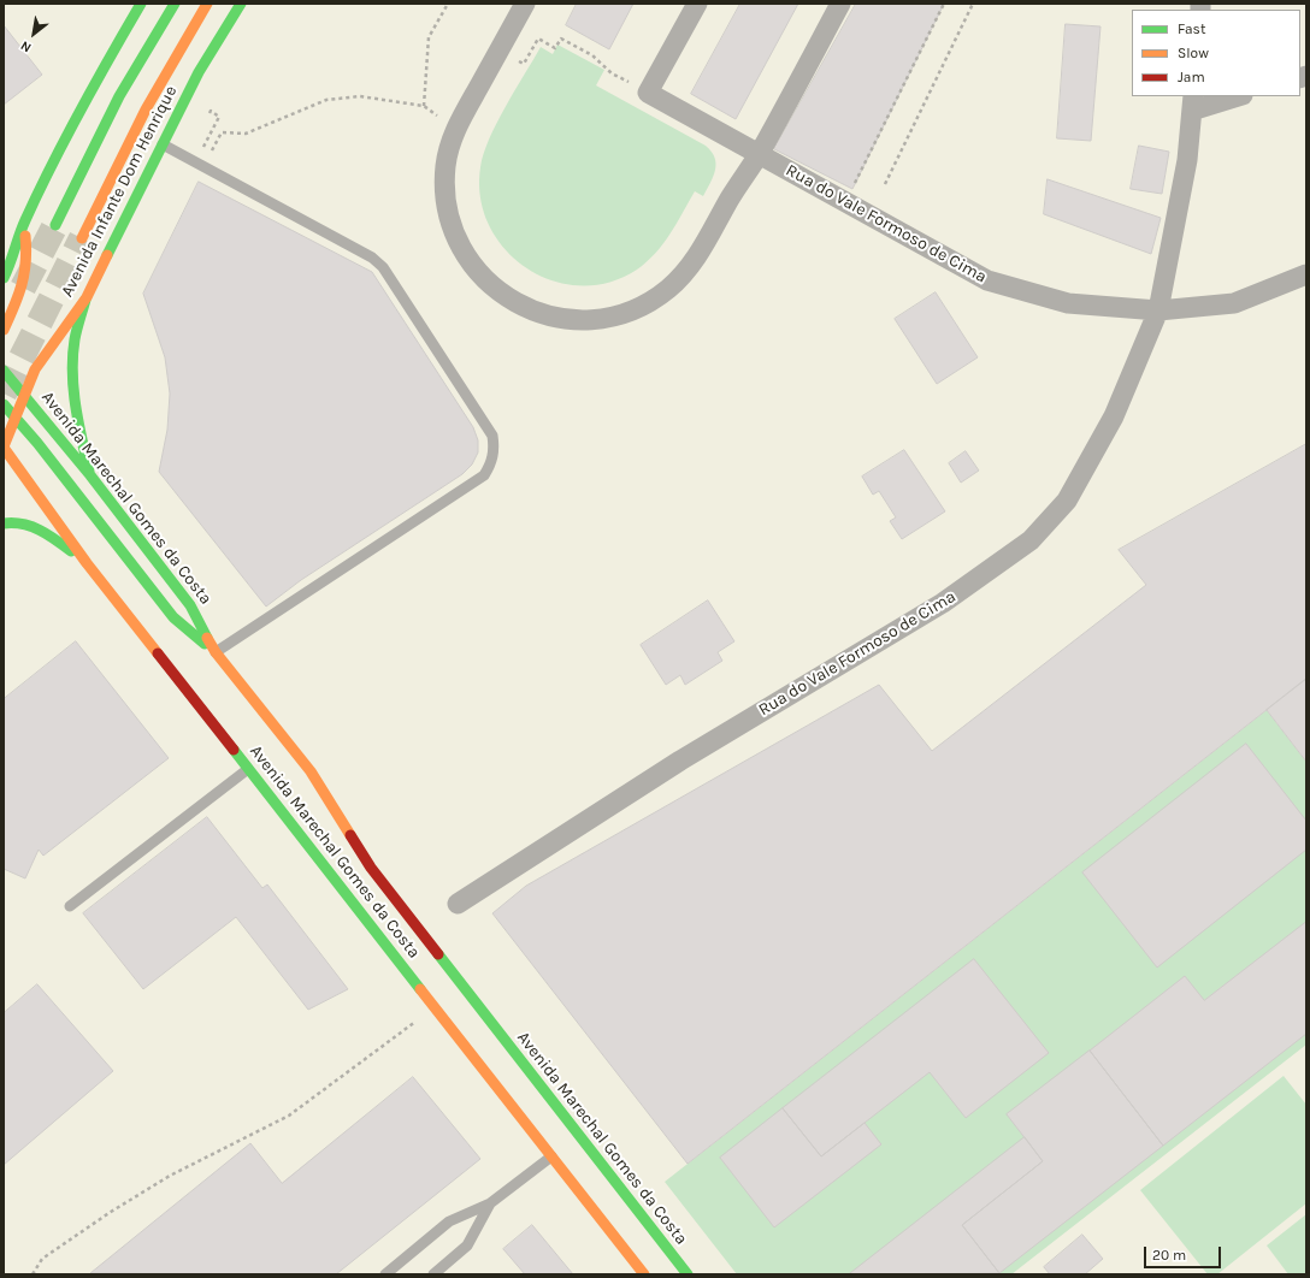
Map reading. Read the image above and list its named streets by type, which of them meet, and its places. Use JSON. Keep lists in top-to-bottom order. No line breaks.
{"streets":{"main road":["Avenida Infante Dom Henrique","Avenida Marechal Gomes da Costa"],"street":["Rua do Vale Formoso de Cima"]},"crossings":[["Avenida Infante Dom Henrique","Avenida Marechal Gomes da Costa"]],"legend":["Fast","Slow","Jam"],"scale_bar":"20 m","north":"bottom left"}
